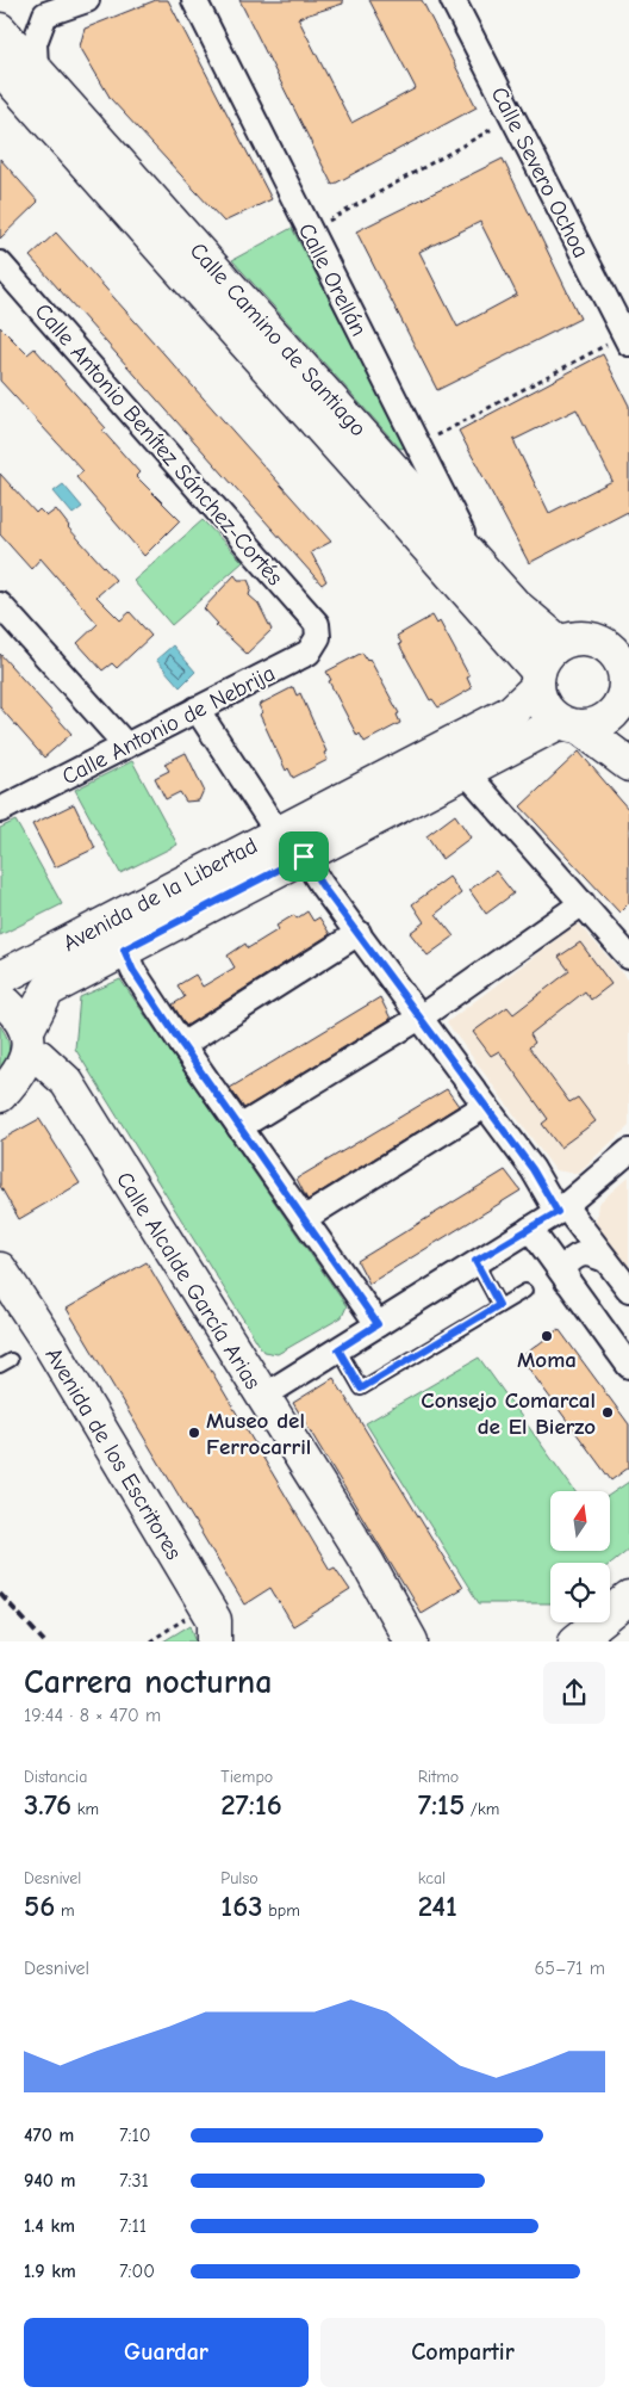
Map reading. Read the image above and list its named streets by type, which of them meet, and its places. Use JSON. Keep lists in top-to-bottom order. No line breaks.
{"streets":{"main road":["Calle Camino de Santiago","Avenida de la Libertad","Calle Alcalde García Arias","Avenida de los Escritores"],"street":["Calle Severo Ochoa","Calle Orellán","Calle Antonio Benítez Sánchez-Cortés","Calle Antonio de Nebrija"]},"crossings":[["Calle Orellán","Calle Camino de Santiago"],["Calle Camino de Santiago","Avenida de la Libertad"],["Calle Antonio Benítez Sánchez-Cortés","Calle Antonio de Nebrija"],["Avenida de la Libertad","Calle Alcalde García Arias"]],"places":["Moma","Consejo Comarcal de El Bierzo","Museo del Ferrocarril"],"north":"top","page":{"heading":["Carrera nocturna","19:44 · 8 × 470 m"],"stats":[["Distancia","3.76 km"],["Tiempo","27:16"],["Ritmo","7:15 /km"],["Desnivel","56 m"],["Pulso","163 bpm"],["kcal","241"]],"chart":["Desnivel","65–71 m"],"list":[{"name":"470 m","note":"7:10"},{"name":"940 m","note":"7:31"},{"name":"1.4 km","note":"7:11"},{"name":"1.9 km","note":"7:00"}],"buttons":["Guardar","Compartir"]}}
